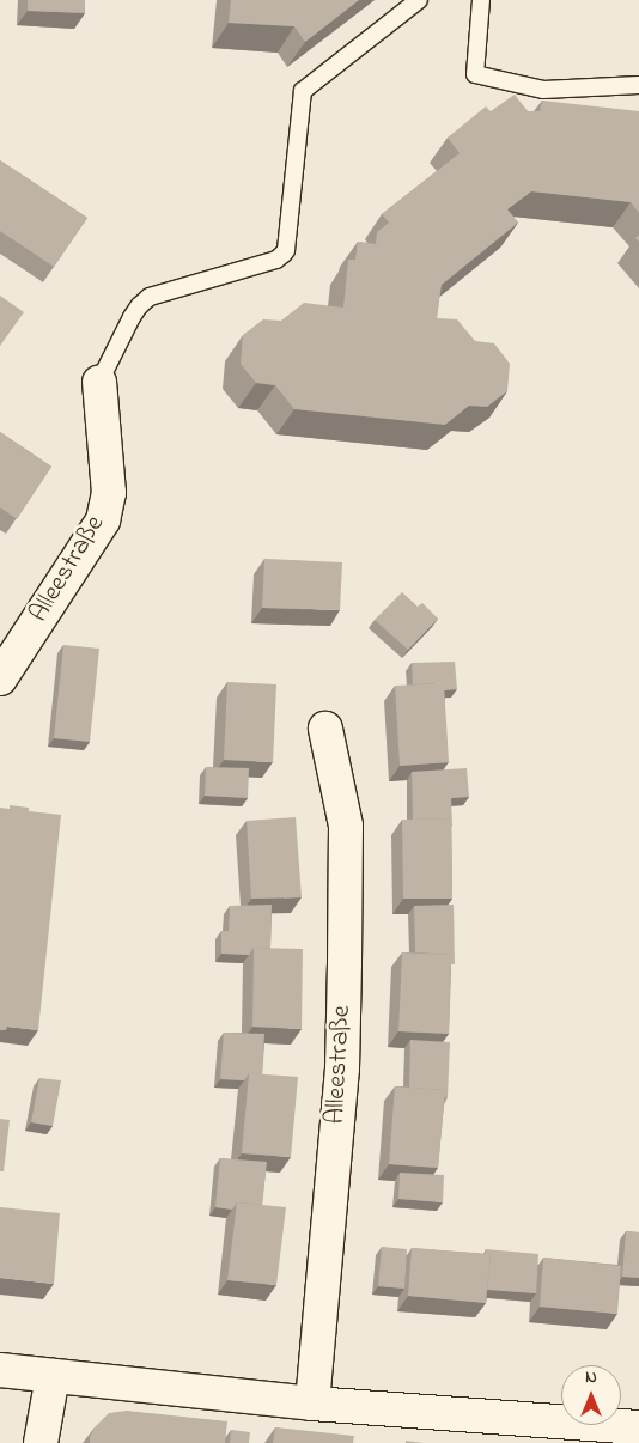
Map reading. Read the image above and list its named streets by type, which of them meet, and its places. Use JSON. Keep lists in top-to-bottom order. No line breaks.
{"streets":{"street":["Alleestraße"]},"north":"top"}
